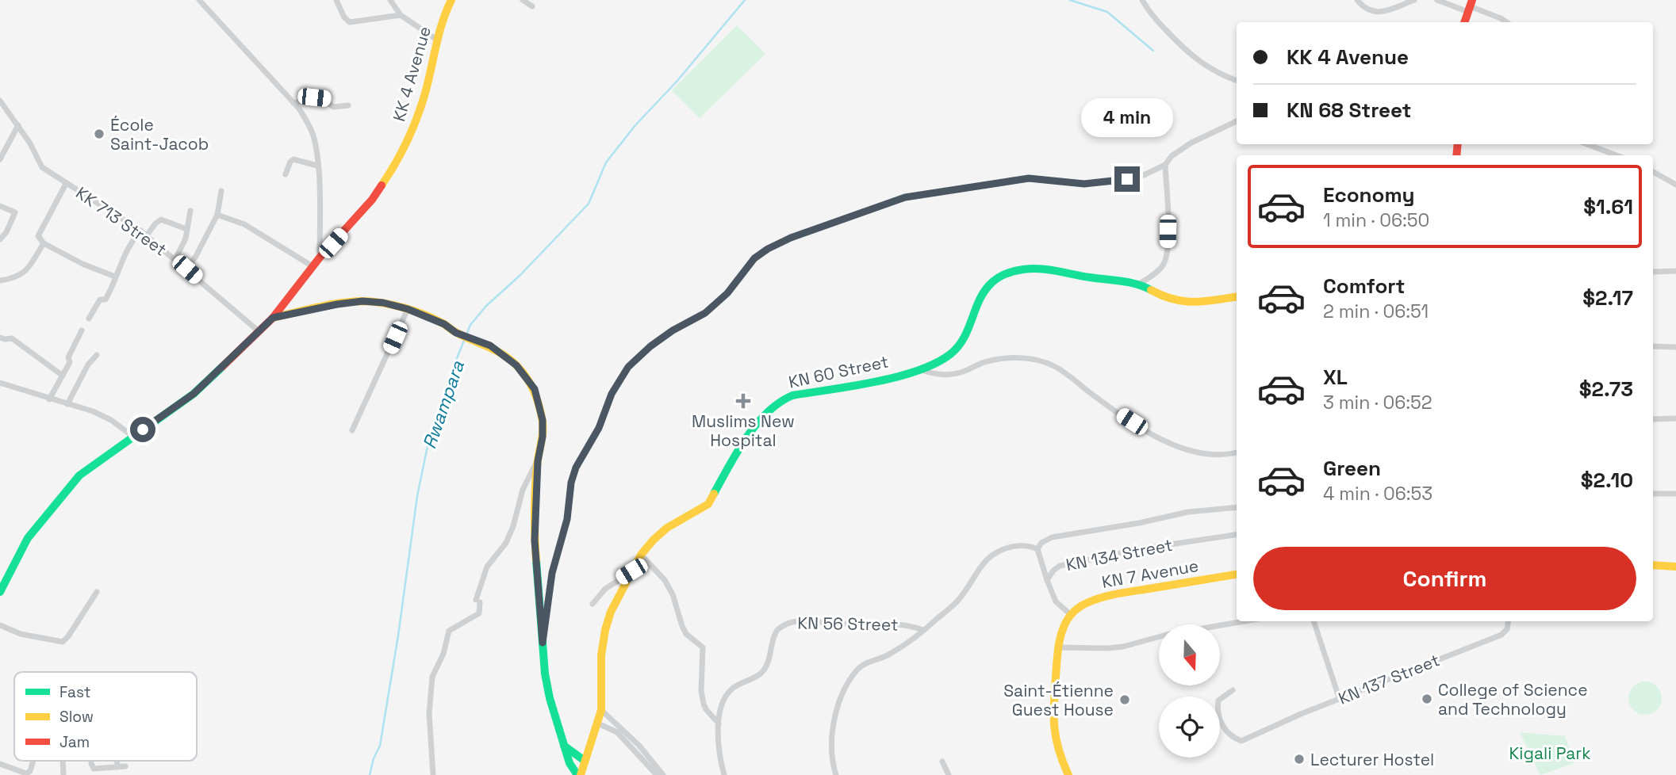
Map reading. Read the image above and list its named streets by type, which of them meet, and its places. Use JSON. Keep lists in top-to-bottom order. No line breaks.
{"streets":{"main road":["KK 4 Avenue","KN 60 Street","KN 7 Avenue"],"street":["KK 713 Street","KN 134 Street","KN 56 Street","KN 137 Street"]},"crossings":[["KK 4 Avenue","KK 713 Street"],["KN 134 Street","KN 7 Avenue"]],"water":["Rwampara"],"parks":["Kigali Park"],"places":{"other":["École Saint-Jacob","College of Science and Technology","Saint-Étienne Guest House","Lecturer Hostel"],"health":["Muslims New Hospital"]},"legend":["Fast","Slow","Jam"],"north":"bottom","page":{"banner":["KK 4 Avenue","KN 68 Street"],"bubble":"4 min","list":[{"name":"Economy","note":"1 min · 06:50","value":"$1.61"},{"name":"Comfort","note":"2 min · 06:51","value":"$2.17"},{"name":"XL","note":"3 min · 06:52","value":"$2.73"},{"name":"Green","note":"4 min · 06:53","value":"$2.10"}],"buttons":"Confirm"}}
